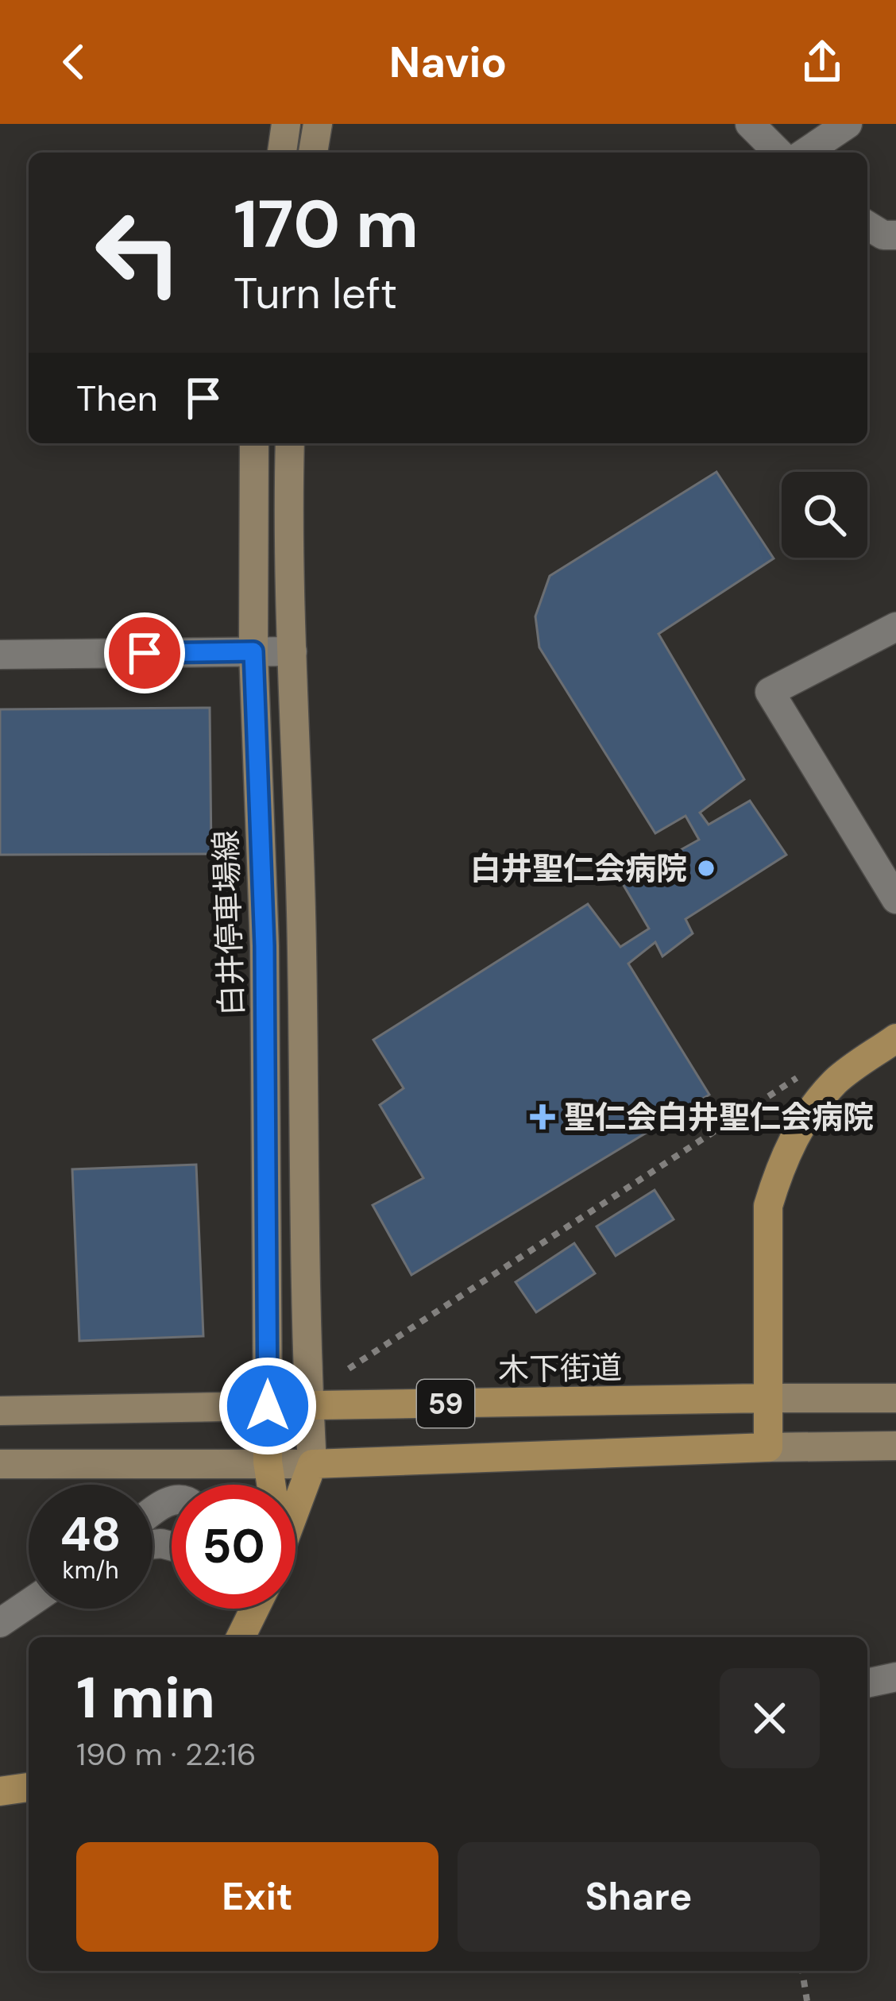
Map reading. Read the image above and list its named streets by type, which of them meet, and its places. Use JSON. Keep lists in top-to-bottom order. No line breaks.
{"streets":{"main road":["白井停車場線","木下街道","59"]},"crossings":[["白井停車場線","木下街道"]],"places":{"other":["白井聖仁会病院"],"health":["聖仁会白井聖仁会病院"]},"page":{"header":"Navio","turn":["170 m","Turn left"],"then":"Then","speed":"48 km/h","limit":"50","heading":["1 min","190 m · 22:16"],"buttons":["Exit","Share"]}}
